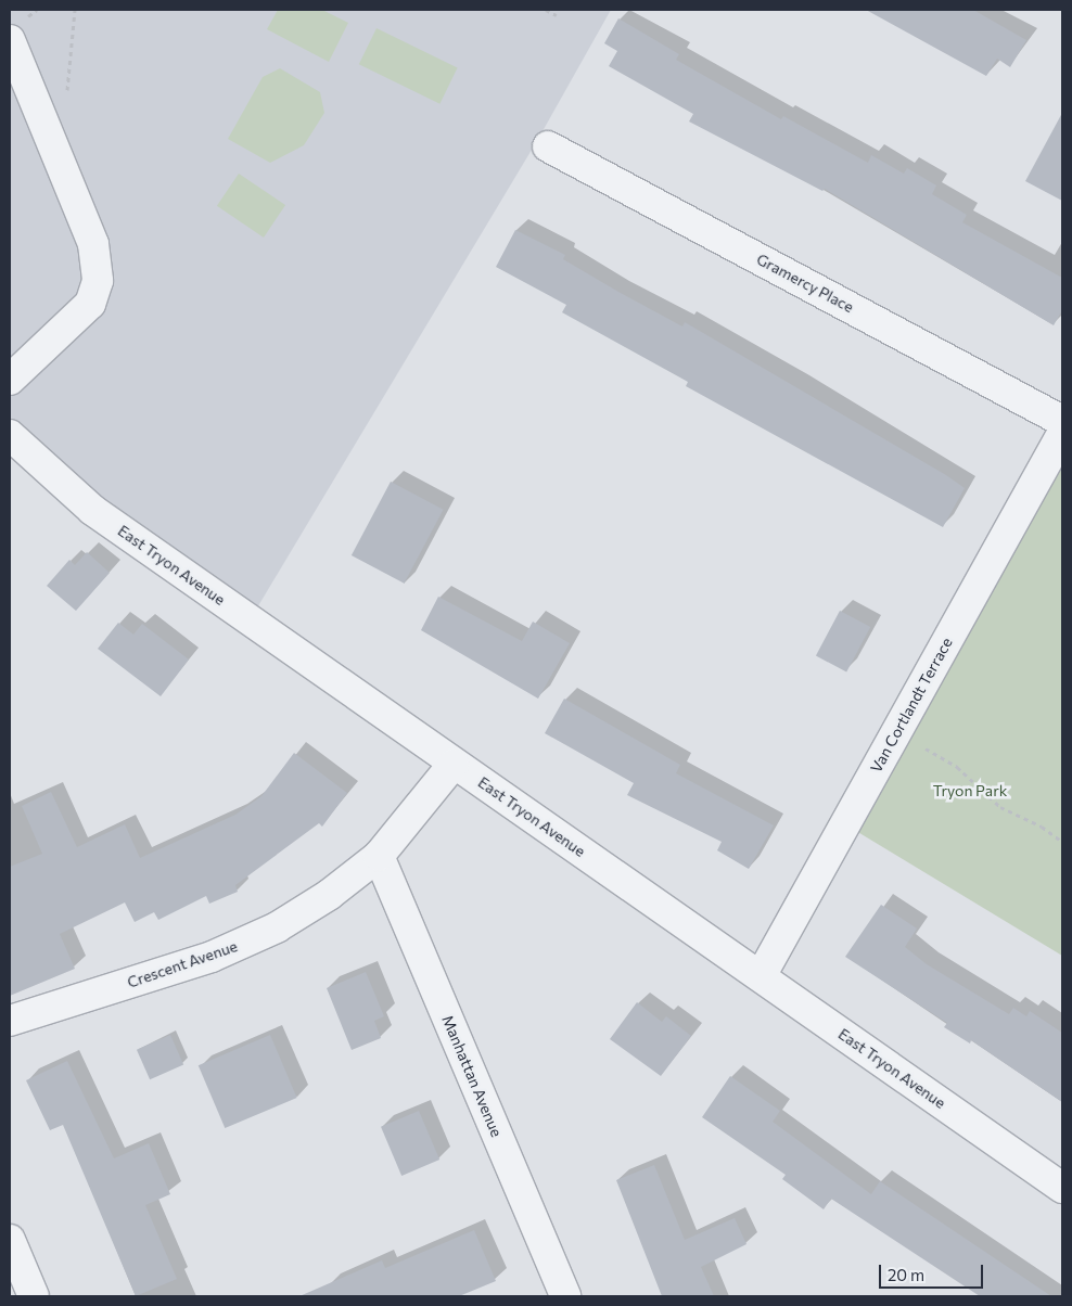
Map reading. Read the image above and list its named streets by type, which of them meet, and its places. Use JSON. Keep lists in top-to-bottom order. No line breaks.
{"streets":{"street":["Gramercy Place","East Tryon Avenue","Van Cortlandt Terrace","Crescent Avenue","Manhattan Avenue"]},"crossings":[["East Tryon Avenue","Van Cortlandt Terrace"],["East Tryon Avenue","Crescent Avenue"],["Crescent Avenue","Manhattan Avenue"]],"parks":["Tryon Park"],"scale_bar":"20 m"}
